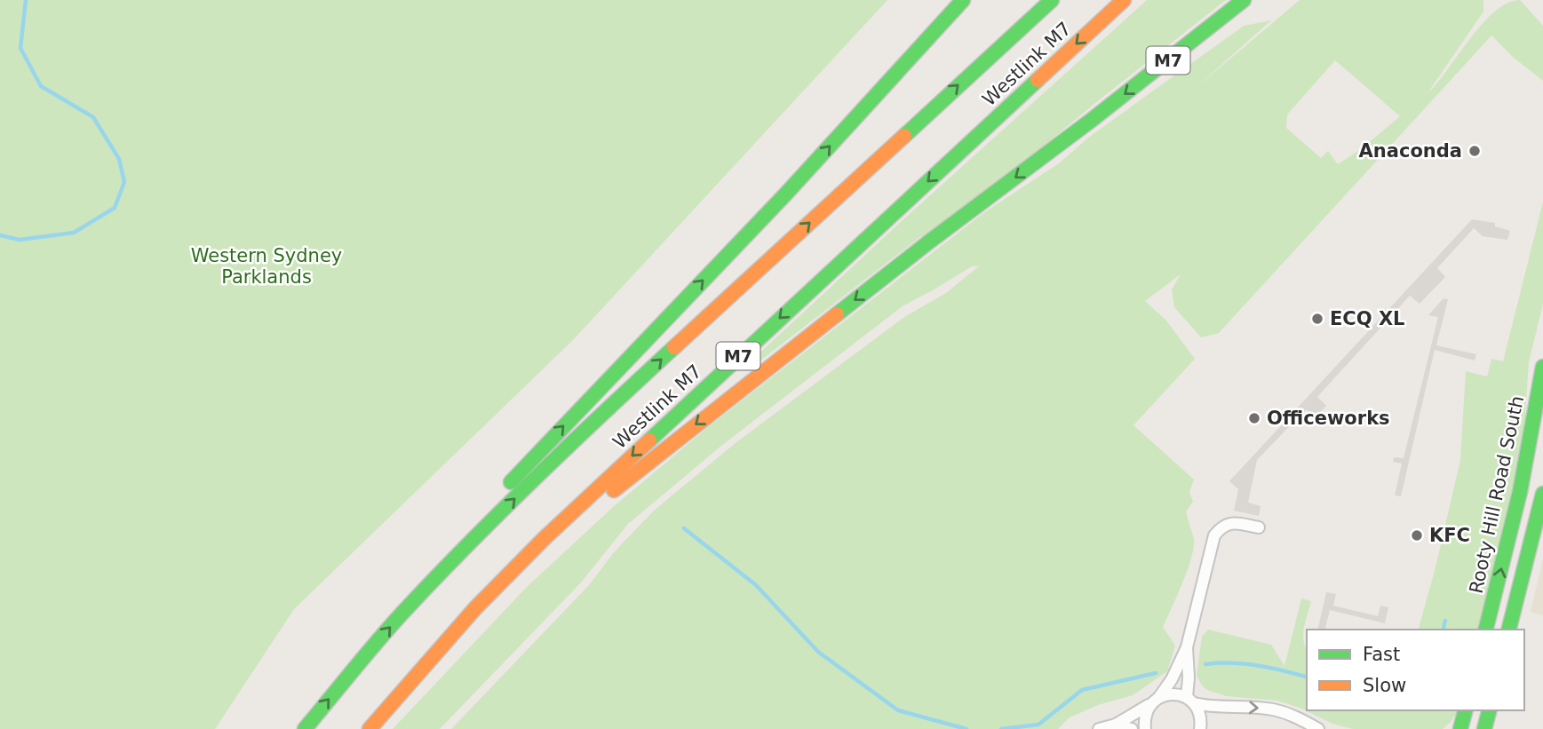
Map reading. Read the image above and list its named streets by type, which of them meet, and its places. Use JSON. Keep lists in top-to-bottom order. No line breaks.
{"streets":{"main road":["M7","Westlink M7","Rooty Hill Road South"]},"crossings":[["M7","Westlink M7"]],"parks":["Western Sydney Parklands"],"places":["Anaconda","ECQ XL","Officeworks","KFC"],"legend":["Fast","Slow"]}
